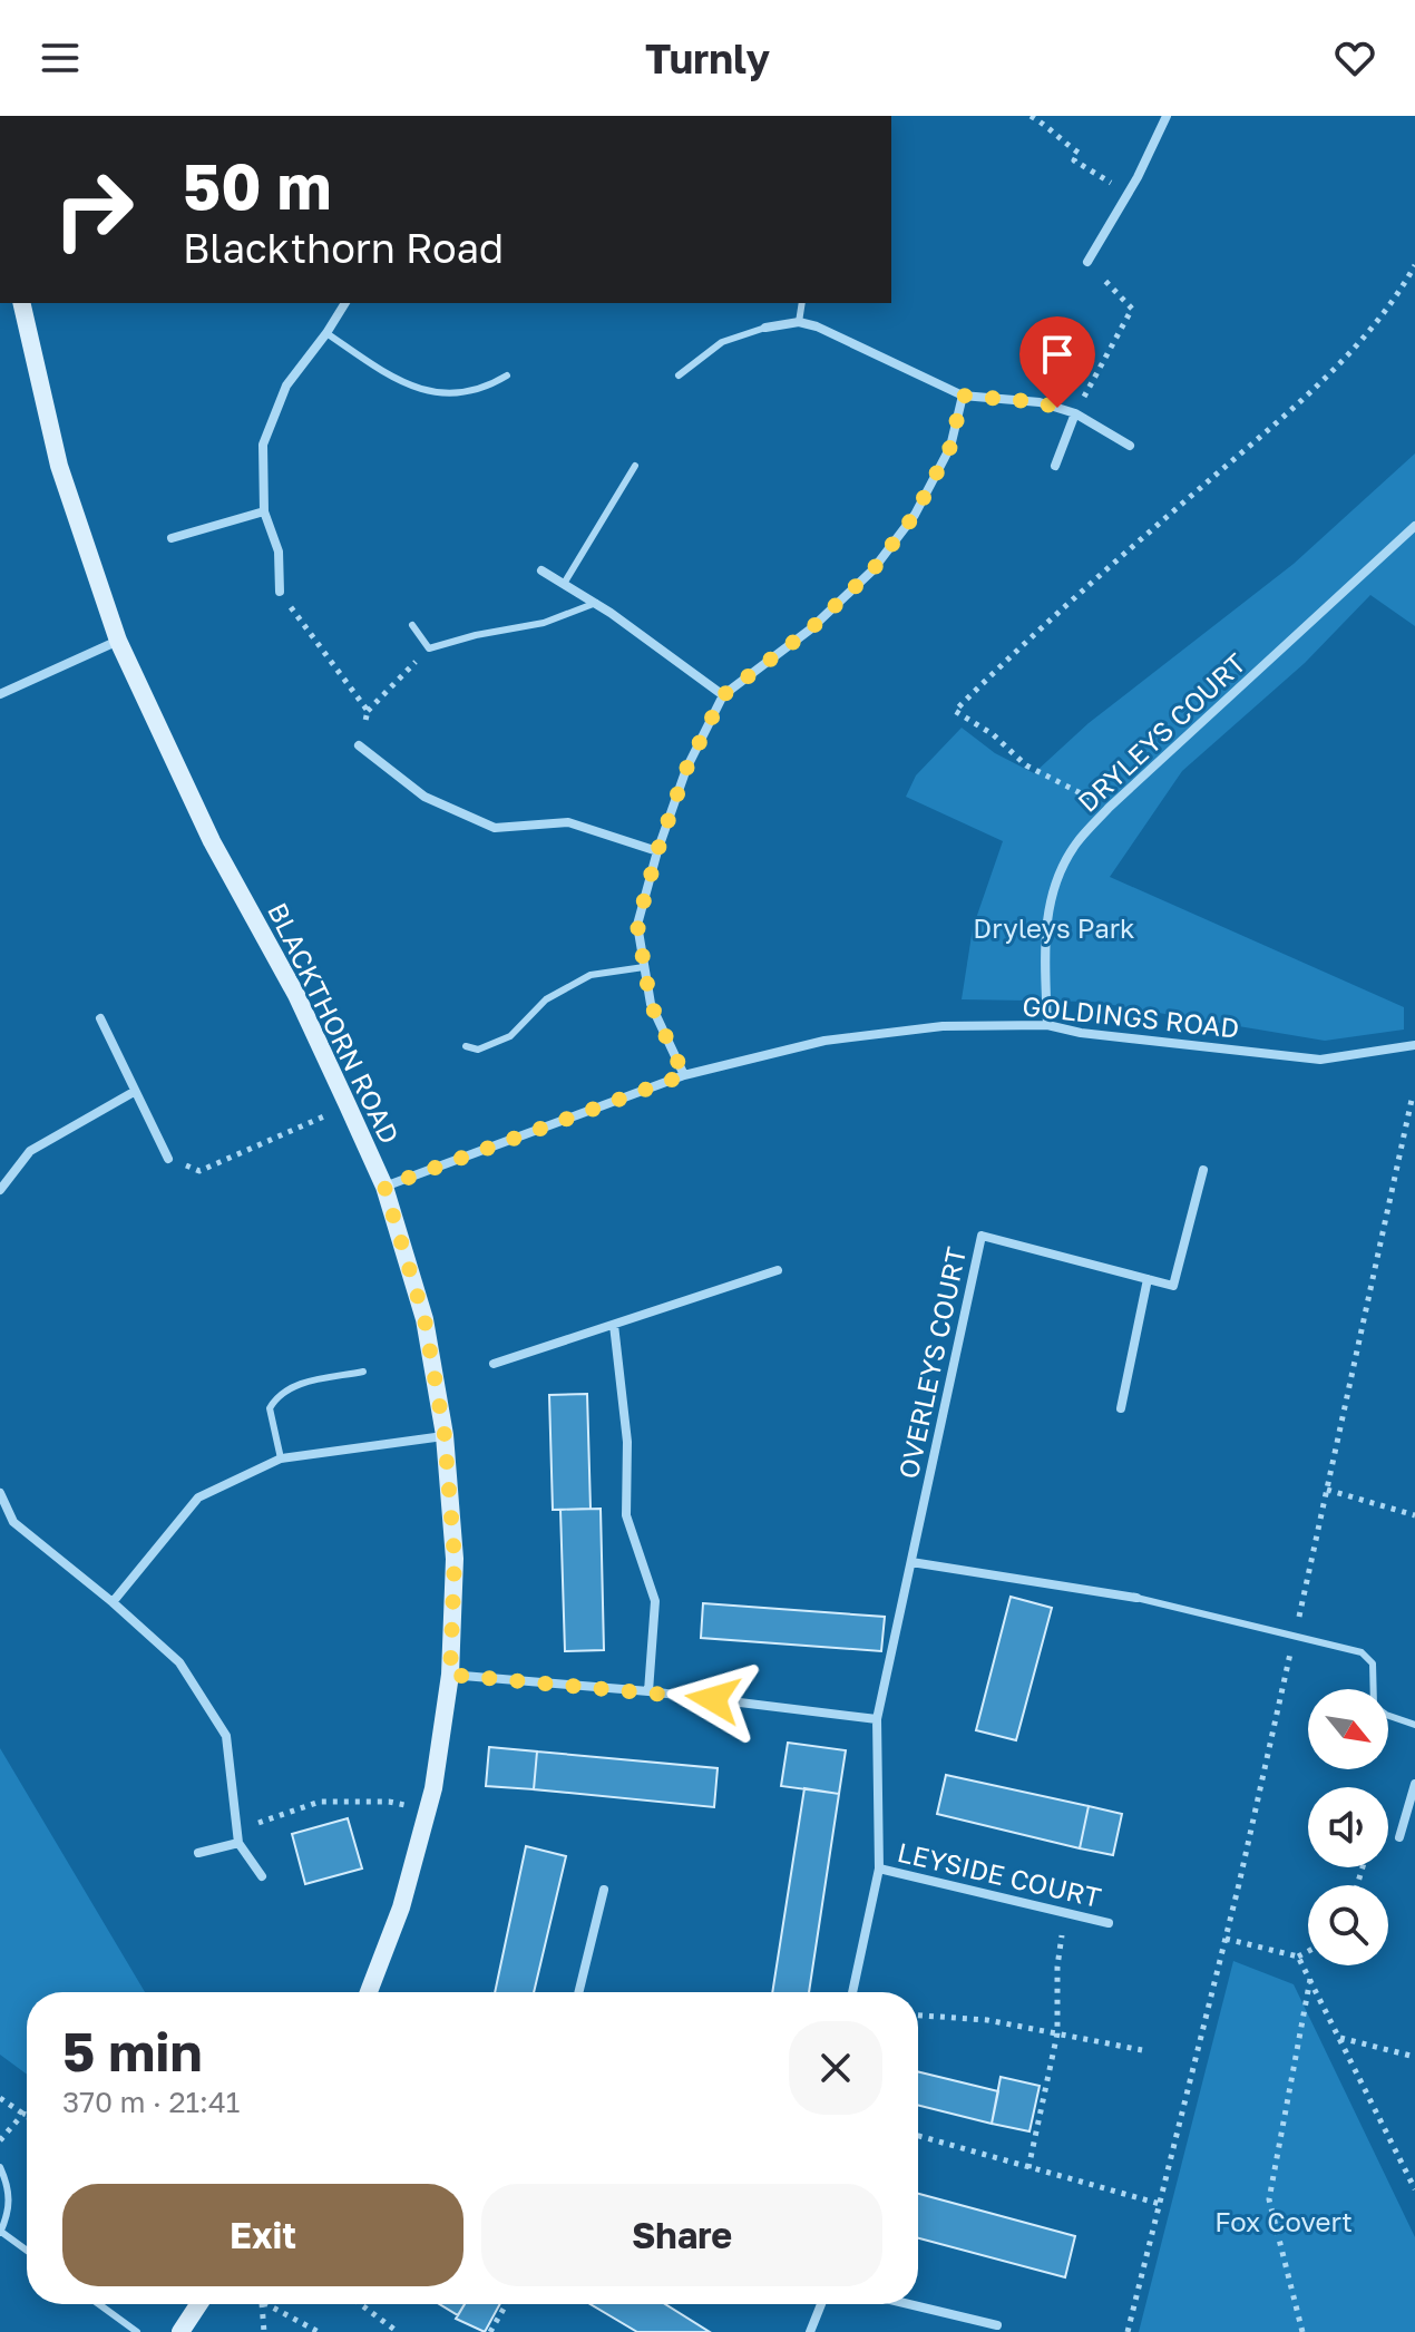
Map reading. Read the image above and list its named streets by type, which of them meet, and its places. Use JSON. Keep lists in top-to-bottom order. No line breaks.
{"streets":{"street":["DRYLEYS COURT","GOLDINGS ROAD","BLACKTHORN ROAD","OVERLEYS COURT","LEYSIDE COURT"]},"crossings":[["DRYLEYS COURT","GOLDINGS ROAD"],["GOLDINGS ROAD","BLACKTHORN ROAD"],["OVERLEYS COURT","LEYSIDE COURT"]],"parks":["Dryleys Park","Fox Covert"],"north":"bottom right","page":{"header":"Turnly","turn":["50 m","Blackthorn Road"],"heading":["5 min","370 m · 21:41"],"buttons":["Exit","Share"]}}
